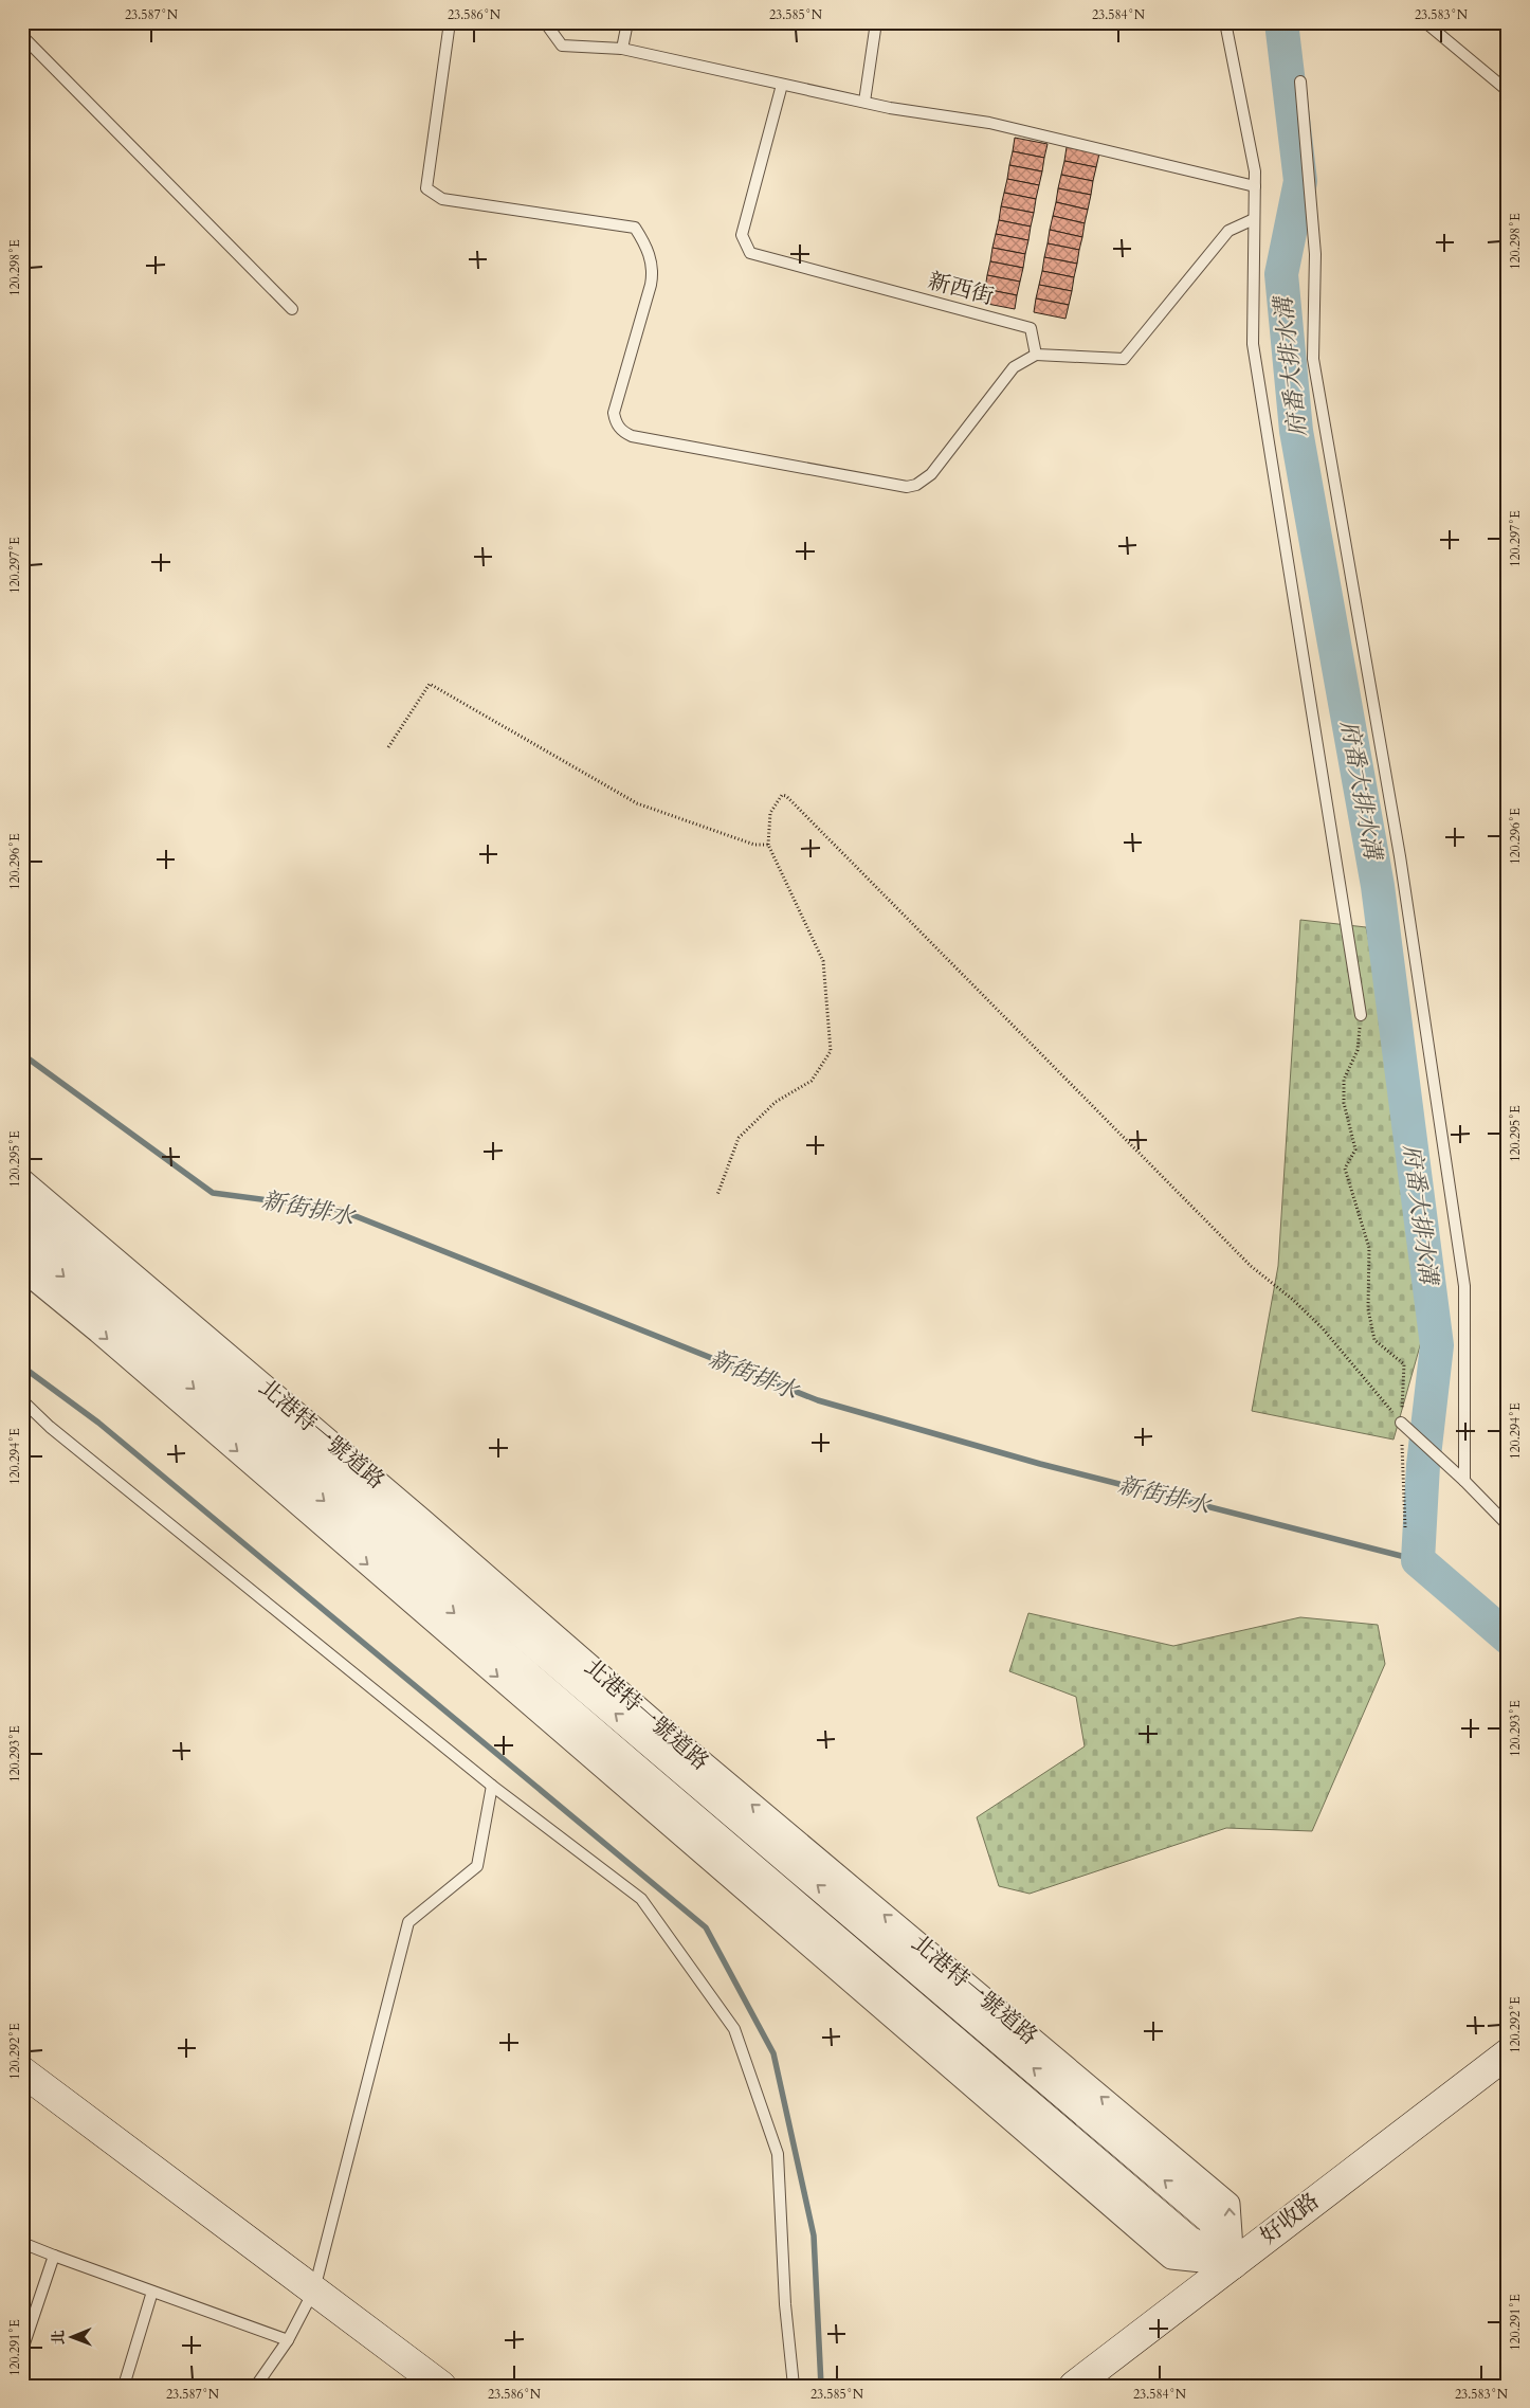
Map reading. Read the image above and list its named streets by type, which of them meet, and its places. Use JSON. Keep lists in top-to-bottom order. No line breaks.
{"streets":{"street":["北港特一號道路","好收路"],"lane":["新西街"]},"crossings":[["北港特一號道路","好收路"]],"water":["府番大排水溝","新街排水"],"north":"left","coordinates":["23.587°N","23.586°N","23.585°N","23.584°N","23.583°N","120.298°E","120.297°E","120.296°E","120.295°E","120.294°E","120.293°E","120.292°E","120.291°E"]}
